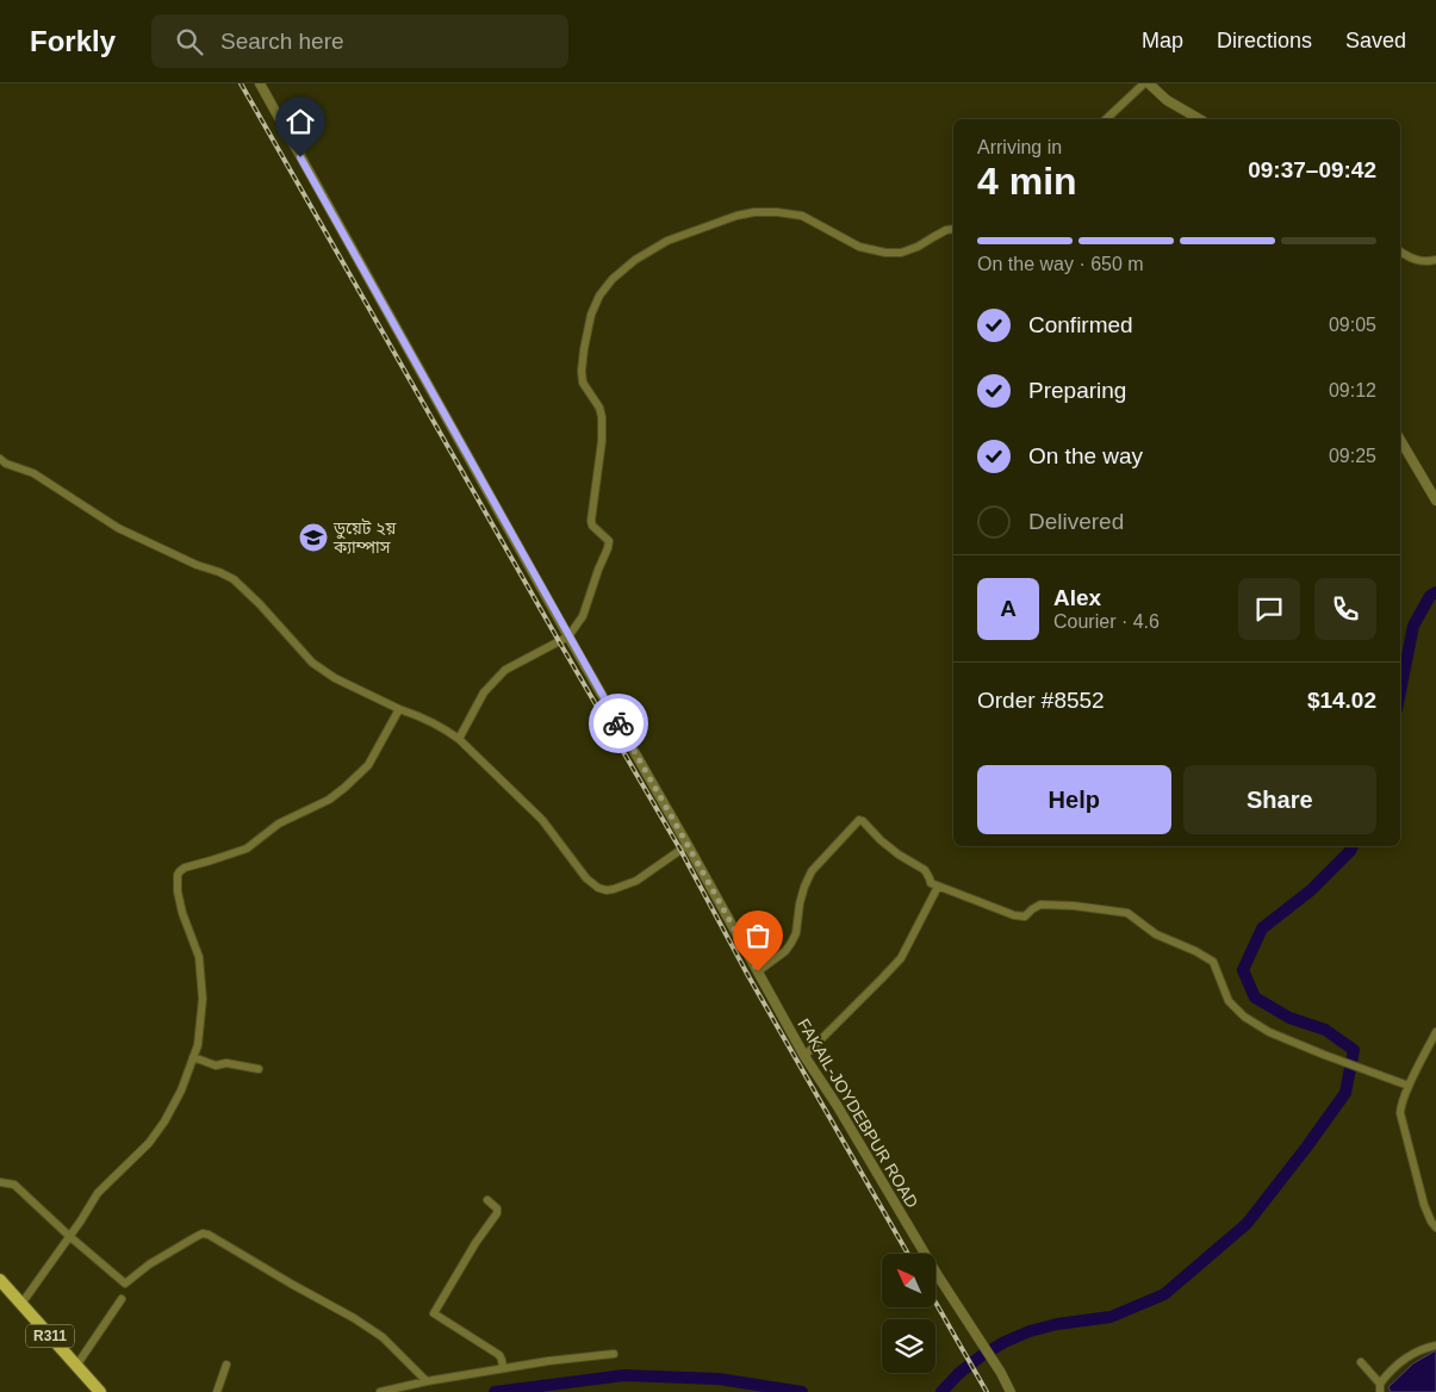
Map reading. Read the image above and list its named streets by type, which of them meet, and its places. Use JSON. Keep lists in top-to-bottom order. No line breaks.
{"streets":{"main road":["R311"],"street":["FAKAIL-JOYDEBPUR ROAD"]},"places":{"school or university":["ডুয়েট ২য় ক্যাম্পাস"]},"north":"top left","page":{"header":"Forkly","search":"Search here","nav":["Map","Directions","Saved"],"heading":["4 min","Arriving in","09:37–09:42"],"panel":["Alex","Courier · 4.6","Order #8552","$14.02"],"bar":"On the way · 650 m","list":[["Confirmed","09:05"],["Preparing","09:12"],["On the way","09:25"],"Delivered"],"round":"A","buttons":["Help","Share"]}}
